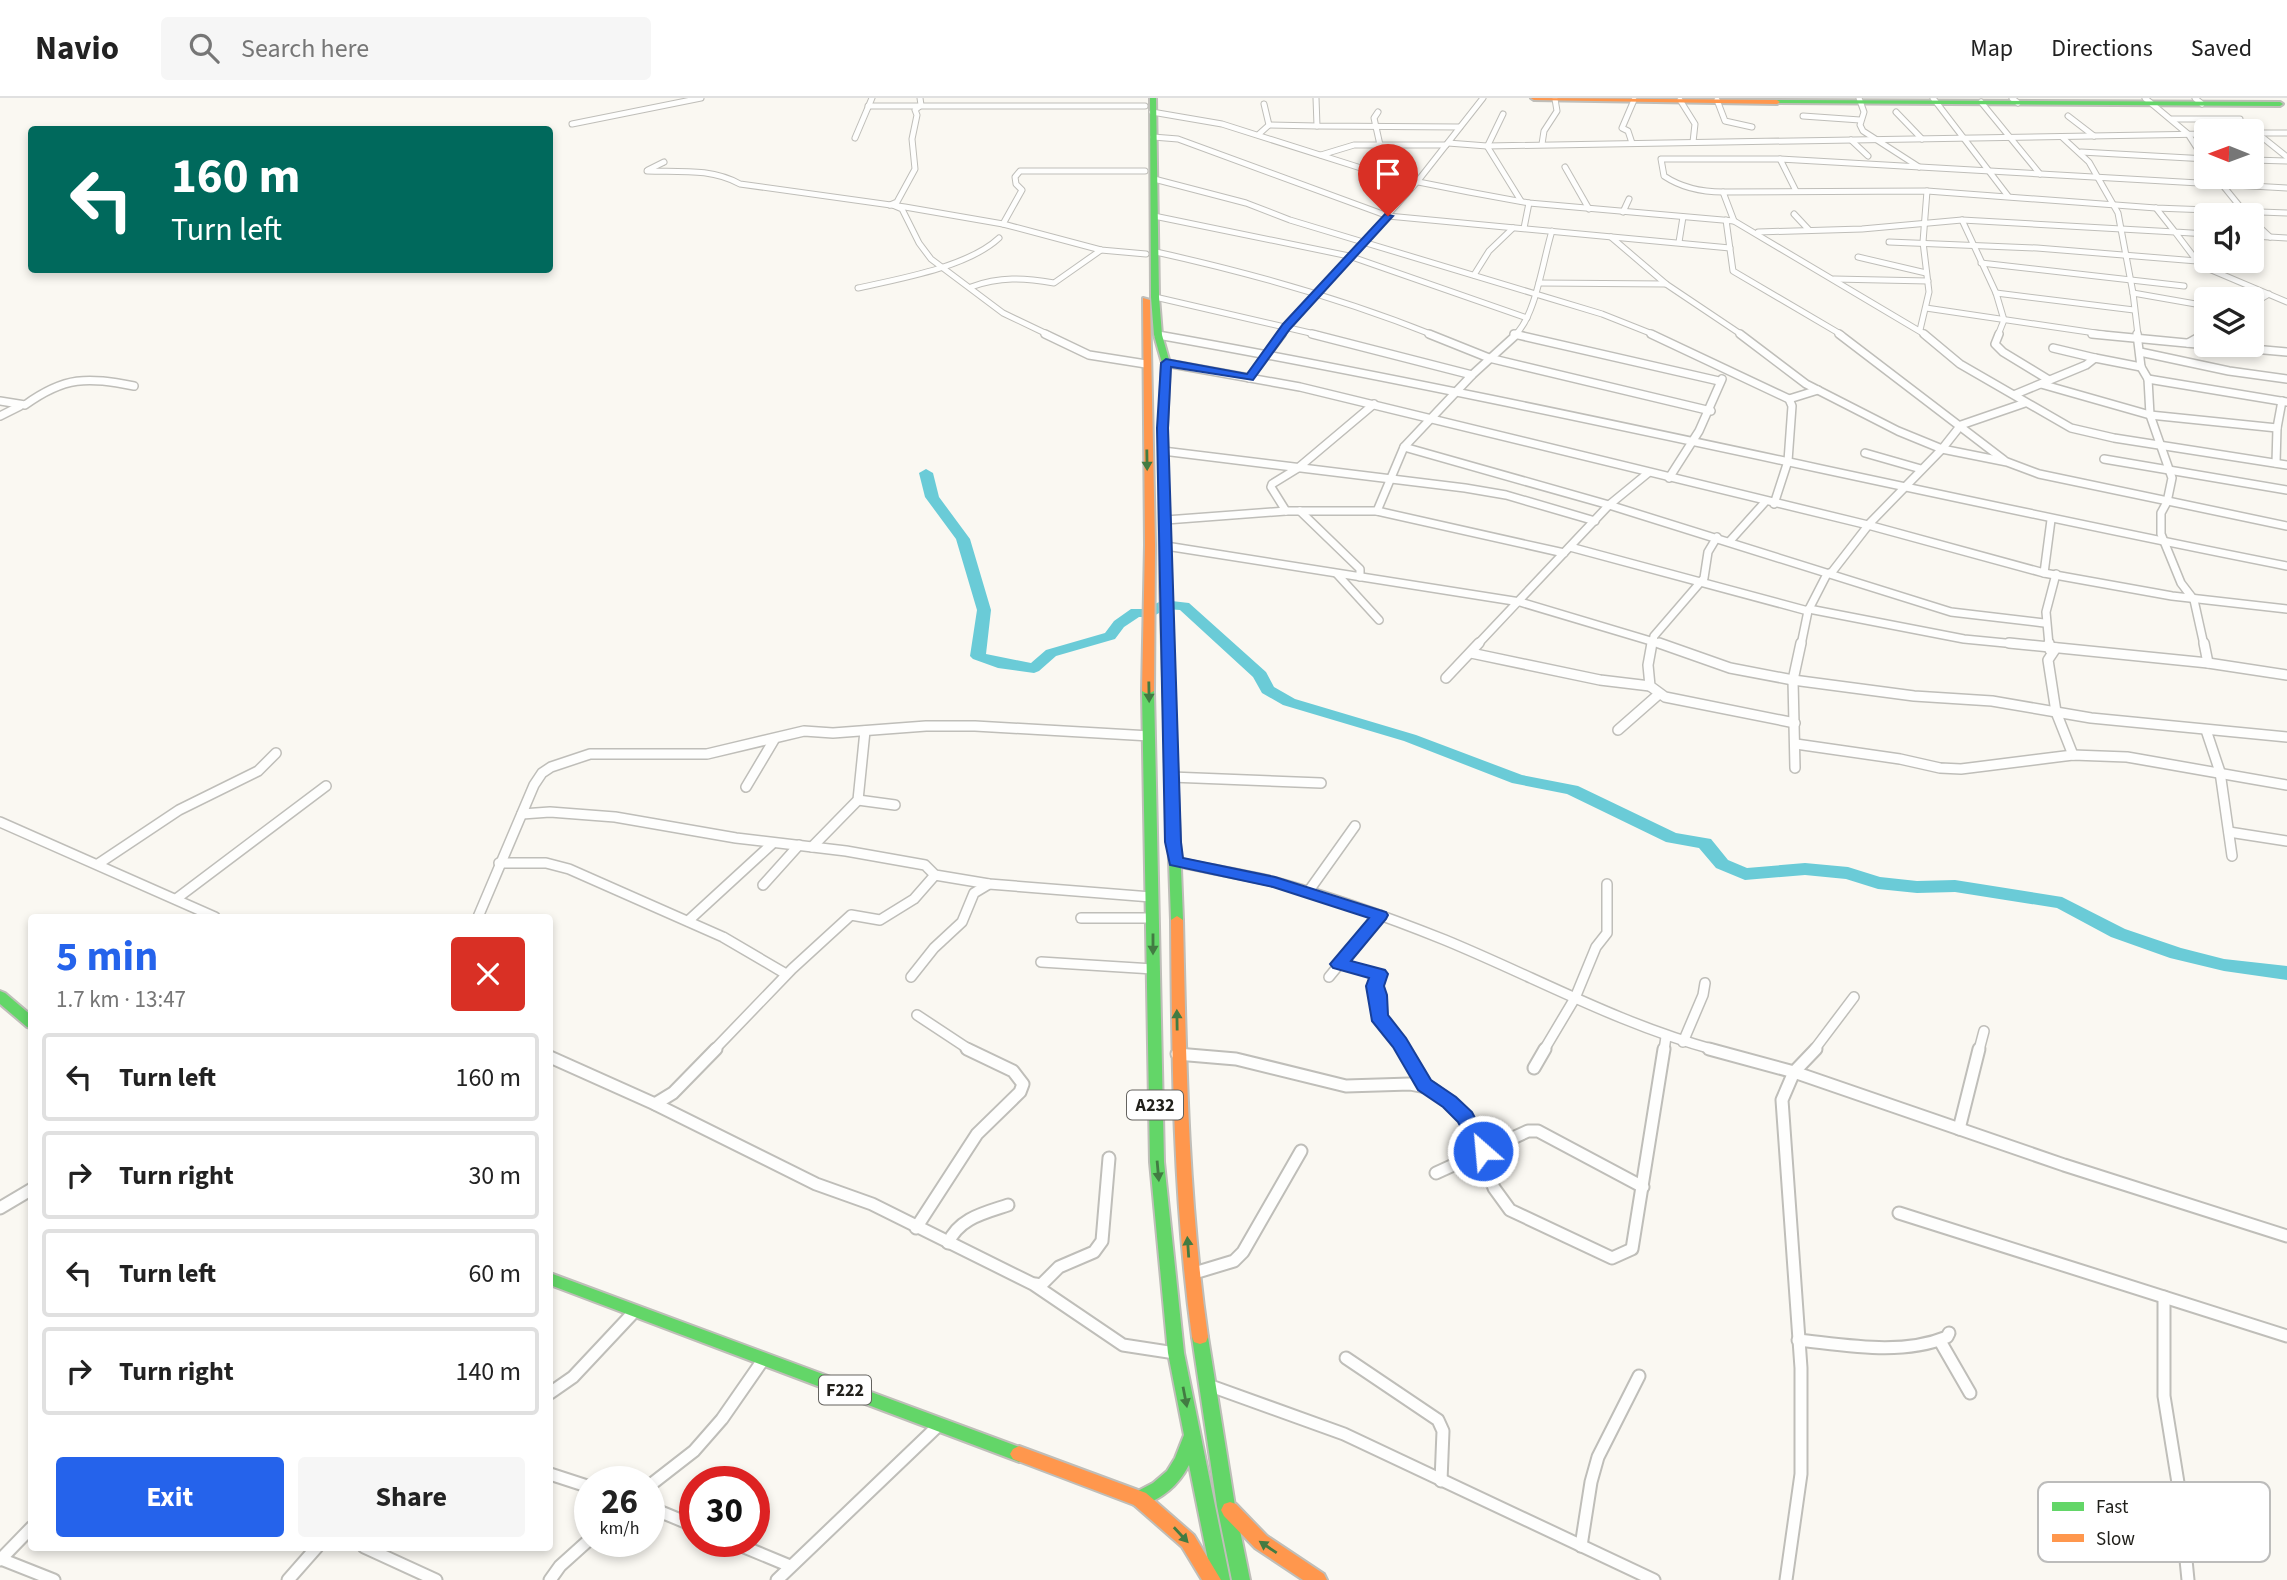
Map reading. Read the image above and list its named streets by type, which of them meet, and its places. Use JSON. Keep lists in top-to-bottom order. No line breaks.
{"streets":{"main road":["A232","F222"]},"legend":["Fast","Slow"],"north":"left","page":{"header":"Navio","search":"Search here","nav":["Map","Directions","Saved"],"turn":["160 m","Turn left"],"heading":["5 min","1.7 km · 13:47"],"list":[{"name":"Turn left","value":"160 m"},{"name":"Turn right","value":"30 m"},{"name":"Turn left","value":"60 m"},{"name":"Turn right","value":"140 m"}],"buttons":["Exit","Share"],"speed":"26 km/h","limit":"30"}}
